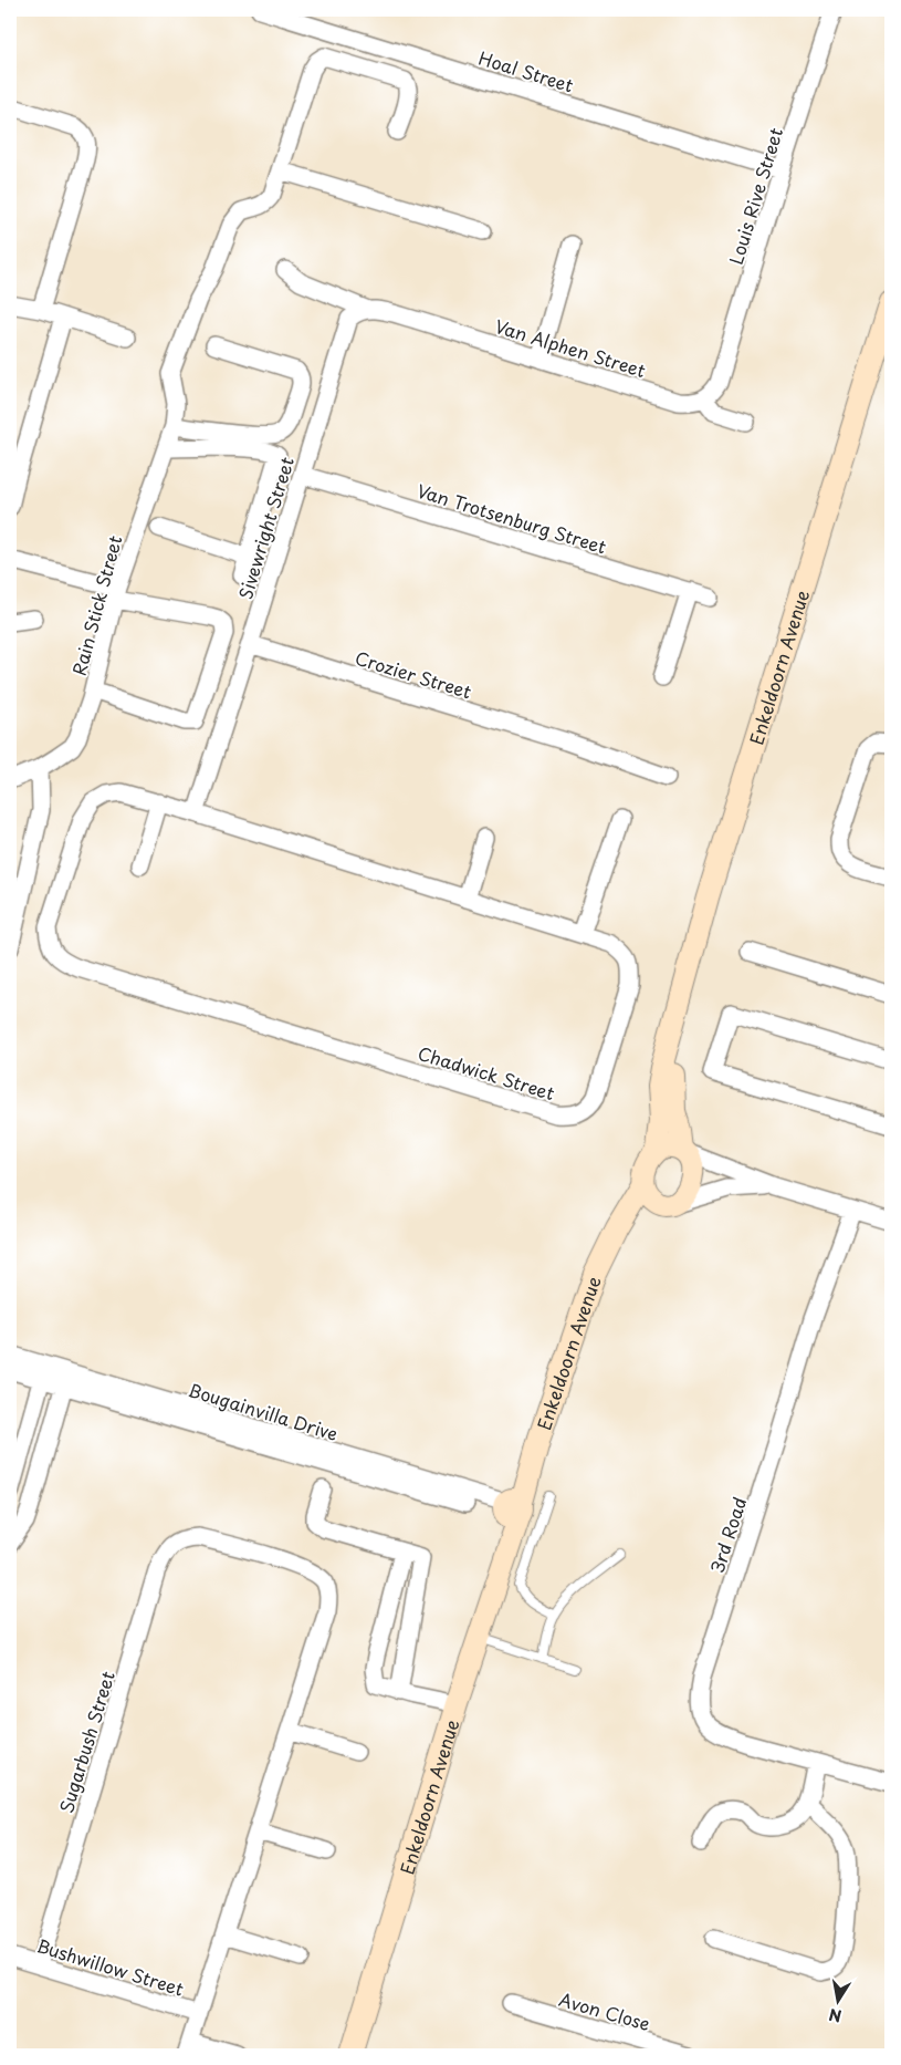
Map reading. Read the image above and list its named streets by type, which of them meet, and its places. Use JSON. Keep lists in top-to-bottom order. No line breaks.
{"streets":{"street":["Hoal Street","Louis Rive Street","Van Alphen Street","Van Trotsenburg Street","Sivewright Street","Rain Stick Street","Enkeldoorn Avenue","Crozier Street","Chadwick Street","Bougainvilla Drive","3rd Road","Sugarbush Street","Bushwillow Street","Avon Close"]},"crossings":[["Hoal Street","Louis Rive Street"],["Louis Rive Street","Van Alphen Street"],["Van Alphen Street","Sivewright Street"],["Van Trotsenburg Street","Sivewright Street"],["Sivewright Street","Crozier Street"],["Sivewright Street","Chadwick Street"],["Enkeldoorn Avenue","Bougainvilla Drive"],["Sugarbush Street","Bushwillow Street"]],"north":"bottom"}
